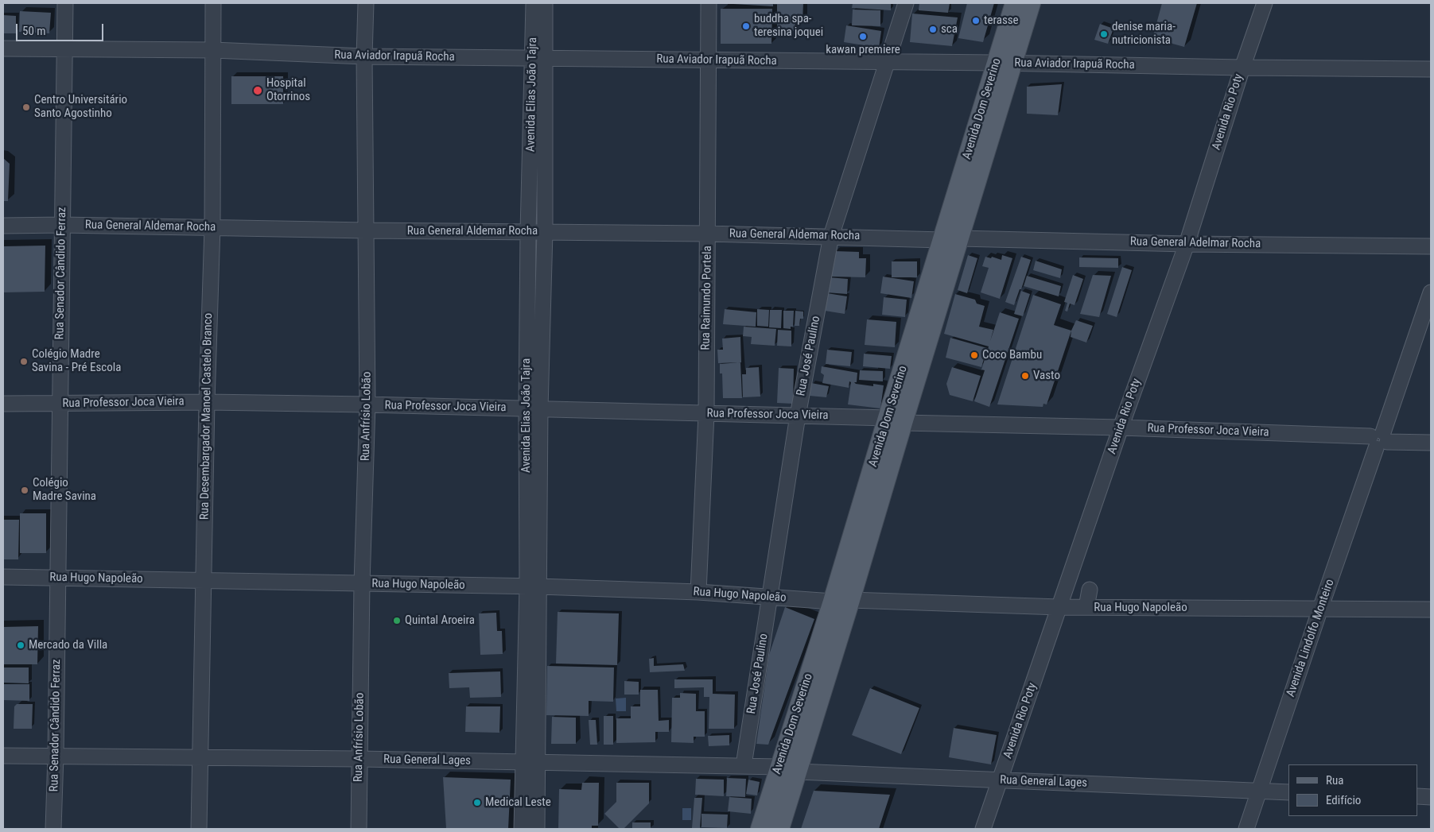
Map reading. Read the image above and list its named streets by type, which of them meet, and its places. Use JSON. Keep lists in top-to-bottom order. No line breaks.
{"streets":{"main road":["Avenida Dom Severino"],"street":["Rua Aviador Irapuã Rocha","Avenida Elias João Tajra","Avenida Rio Poty","Rua General Aldemar Rocha","Rua General Adelmar Rocha","Rua Senador Cândido Ferraz","Rua Raimundo Portela","Rua José Paulino","Rua Professor Joca Vieira","Rua Desembargador Manoel Castelo Branco","Rua Anfrísio Lobão","Rua Hugo Napoleão","Avenida Lindolfo Monteiro","Rua General Lages"]},"crossings":[["Rua Aviador Irapuã Rocha","Avenida Elias João Tajra"],["Rua Aviador Irapuã Rocha","Avenida Dom Severino"],["Rua Aviador Irapuã Rocha","Avenida Rio Poty"],["Rua Aviador Irapuã Rocha","Rua Senador Cândido Ferraz"],["Rua Aviador Irapuã Rocha","Rua Raimundo Portela"],["Rua Aviador Irapuã Rocha","Rua José Paulino"],["Rua Aviador Irapuã Rocha","Rua Desembargador Manoel Castelo Branco"],["Rua Aviador Irapuã Rocha","Rua Anfrísio Lobão"],["Avenida Elias João Tajra","Rua General Aldemar Rocha"],["Avenida Elias João Tajra","Rua Professor Joca Vieira"],["Avenida Elias João Tajra","Rua Hugo Napoleão"],["Avenida Elias João Tajra","Rua General Lages"],["Avenida Dom Severino","Rua General Aldemar Rocha"],["Avenida Dom Severino","Rua General Adelmar Rocha"],["Avenida Dom Severino","Rua Professor Joca Vieira"],["Avenida Dom Severino","Rua Hugo Napoleão"],["Avenida Dom Severino","Rua General Lages"],["Avenida Rio Poty","Rua General Adelmar Rocha"],["Avenida Rio Poty","Rua Professor Joca Vieira"],["Avenida Rio Poty","Rua Hugo Napoleão"],["Avenida Rio Poty","Rua General Lages"],["Rua General Aldemar Rocha","Rua General Adelmar Rocha"],["Rua General Aldemar Rocha","Rua Senador Cândido Ferraz"],["Rua General Aldemar Rocha","Rua Raimundo Portela"],["Rua General Aldemar Rocha","Rua José Paulino"],["Rua General Aldemar Rocha","Rua Desembargador Manoel Castelo Branco"],["Rua General Aldemar Rocha","Rua Anfrísio Lobão"],["Rua Senador Cândido Ferraz","Rua Professor Joca Vieira"],["Rua Senador Cândido Ferraz","Rua Hugo Napoleão"],["Rua Senador Cândido Ferraz","Rua General Lages"],["Rua Raimundo Portela","Rua Professor Joca Vieira"],["Rua Raimundo Portela","Rua Hugo Napoleão"],["Rua José Paulino","Rua Professor Joca Vieira"],["Rua José Paulino","Rua Hugo Napoleão"],["Rua José Paulino","Rua General Lages"],["Rua Professor Joca Vieira","Rua Desembargador Manoel Castelo Branco"],["Rua Professor Joca Vieira","Rua Anfrísio Lobão"],["Rua Professor Joca Vieira","Avenida Lindolfo Monteiro"],["Rua Desembargador Manoel Castelo Branco","Rua Hugo Napoleão"],["Rua Desembargador Manoel Castelo Branco","Rua General Lages"],["Rua Anfrísio Lobão","Rua Hugo Napoleão"],["Rua Anfrísio Lobão","Rua General Lages"],["Rua Hugo Napoleão","Avenida Lindolfo Monteiro"],["Avenida Lindolfo Monteiro","Rua General Lages"]],"places":["terasse","buddha spa- teresina joquei","sca","denise maria- nutricionista","kawan premiere","Hospital Otorrinos","Centro Universitário Santo Agostinho","Coco Bambu","Colégio Madre Savina - Pré Escola","Vasto","Colégio Madre Savina","Quintal Aroeira","Mercado da Villa","Medical Leste"],"legend":["Rua","Edifício"],"scale_bar":"50 m"}
